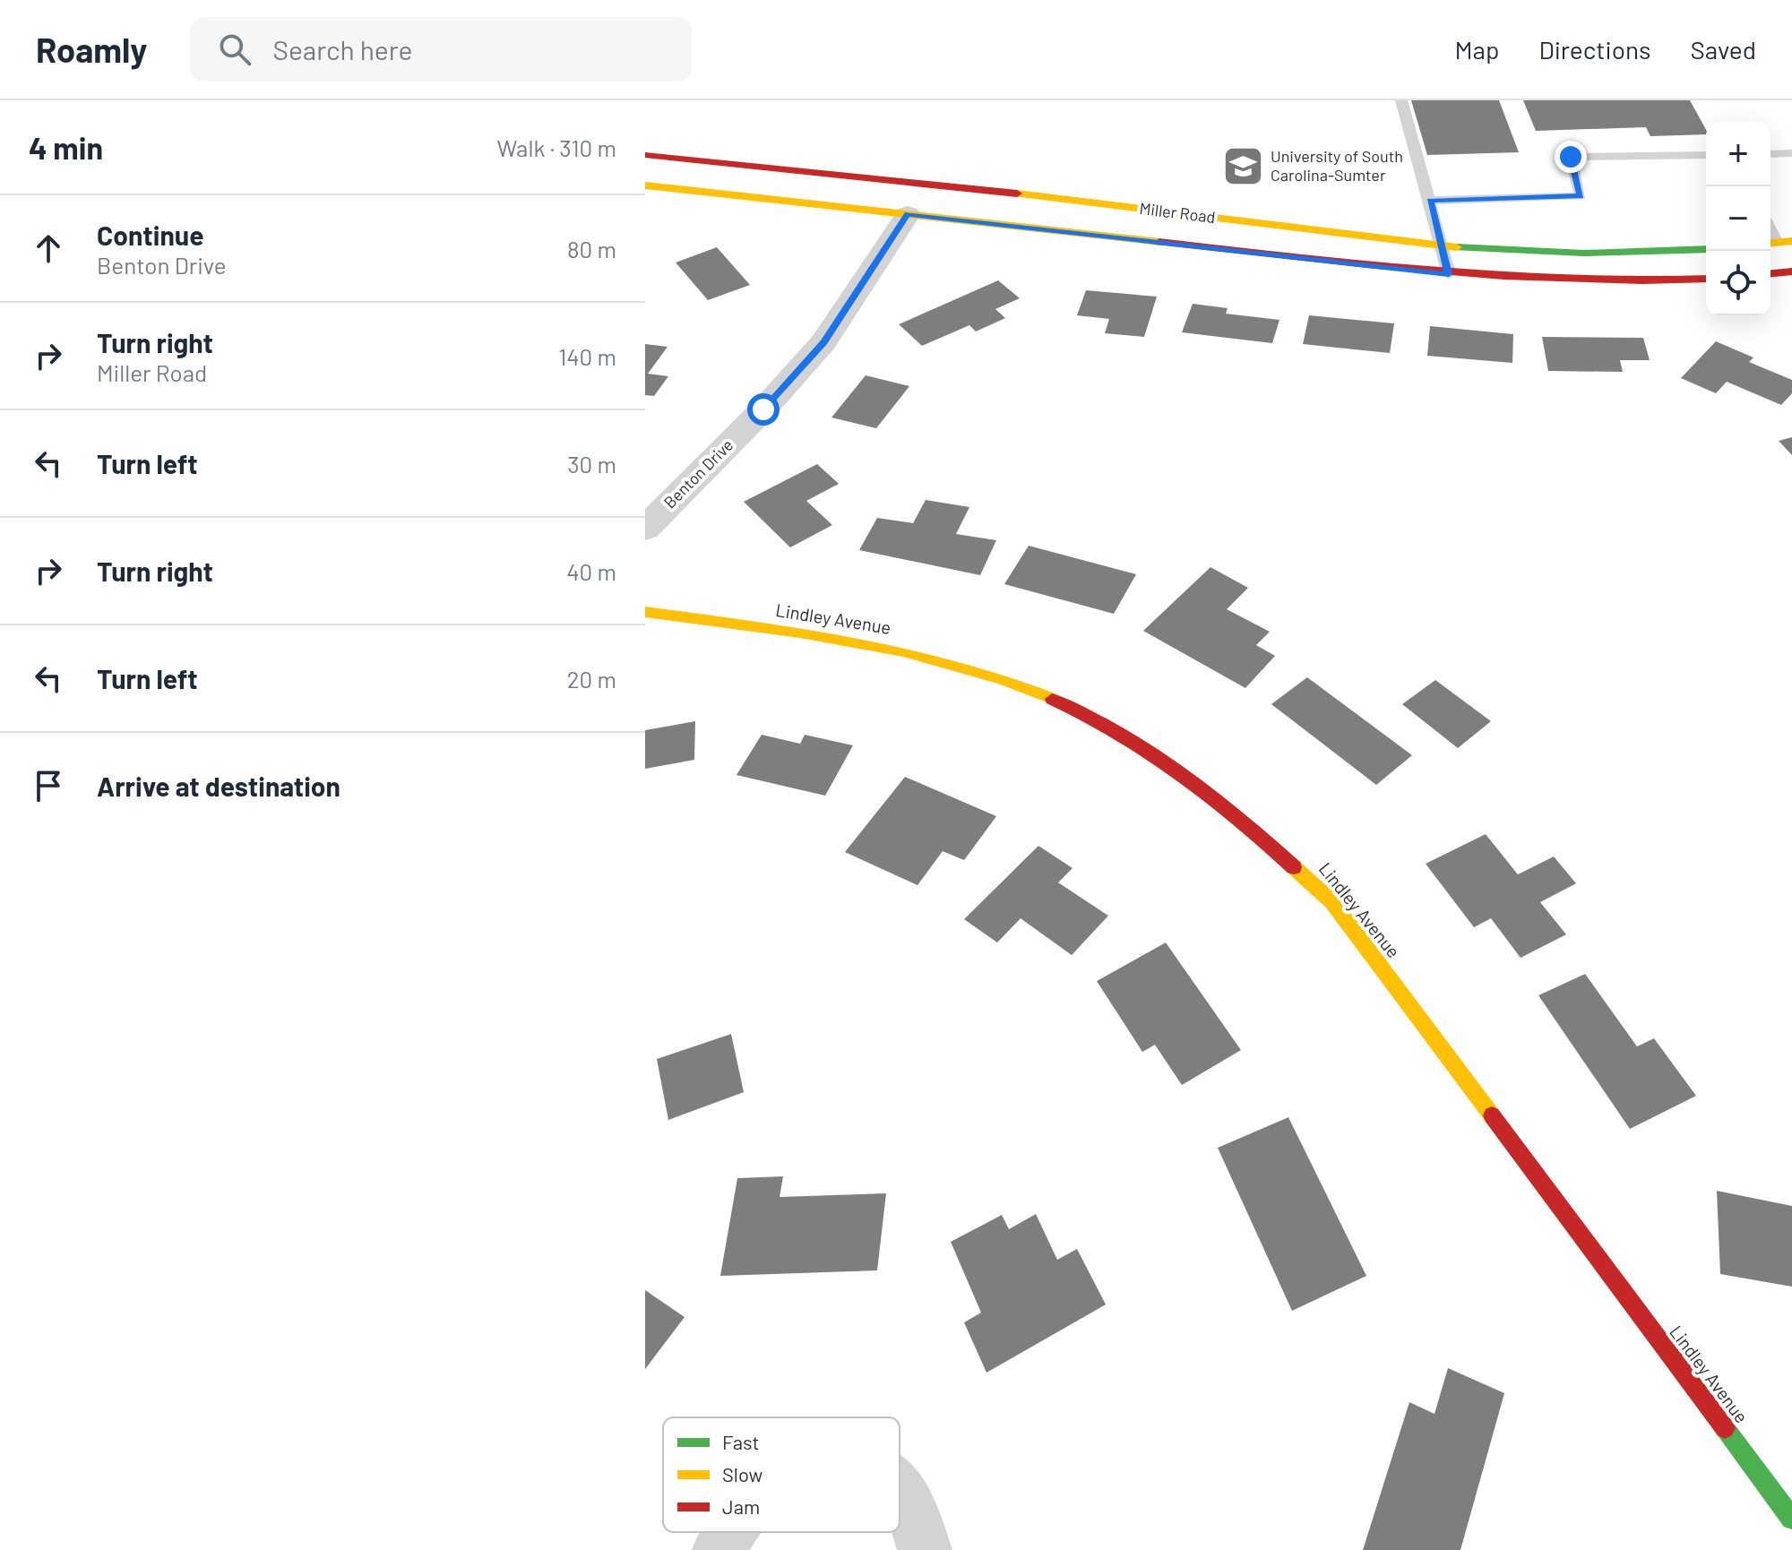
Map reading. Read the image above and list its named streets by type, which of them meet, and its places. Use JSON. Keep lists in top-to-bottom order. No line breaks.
{"streets":{"street":["Miller Road","Benton Drive","Lindley Avenue"]},"crossings":[["Miller Road","Benton Drive"]],"places":{"school or university":["University of South Carolina-Sumter"]},"legend":["Fast","Slow","Jam"],"page":{"header":"Roamly","search":"Search here","nav":["Map","Directions","Saved"],"heading":["4 min","Walk · 310 m"],"map_buttons":["+","−"],"list":[["Continue","Benton Drive","80 m"],["Turn right","Miller Road","140 m"],["Turn left","30 m"],["Turn right","40 m"],["Turn left","20 m"],"Arrive at destination"]}}
